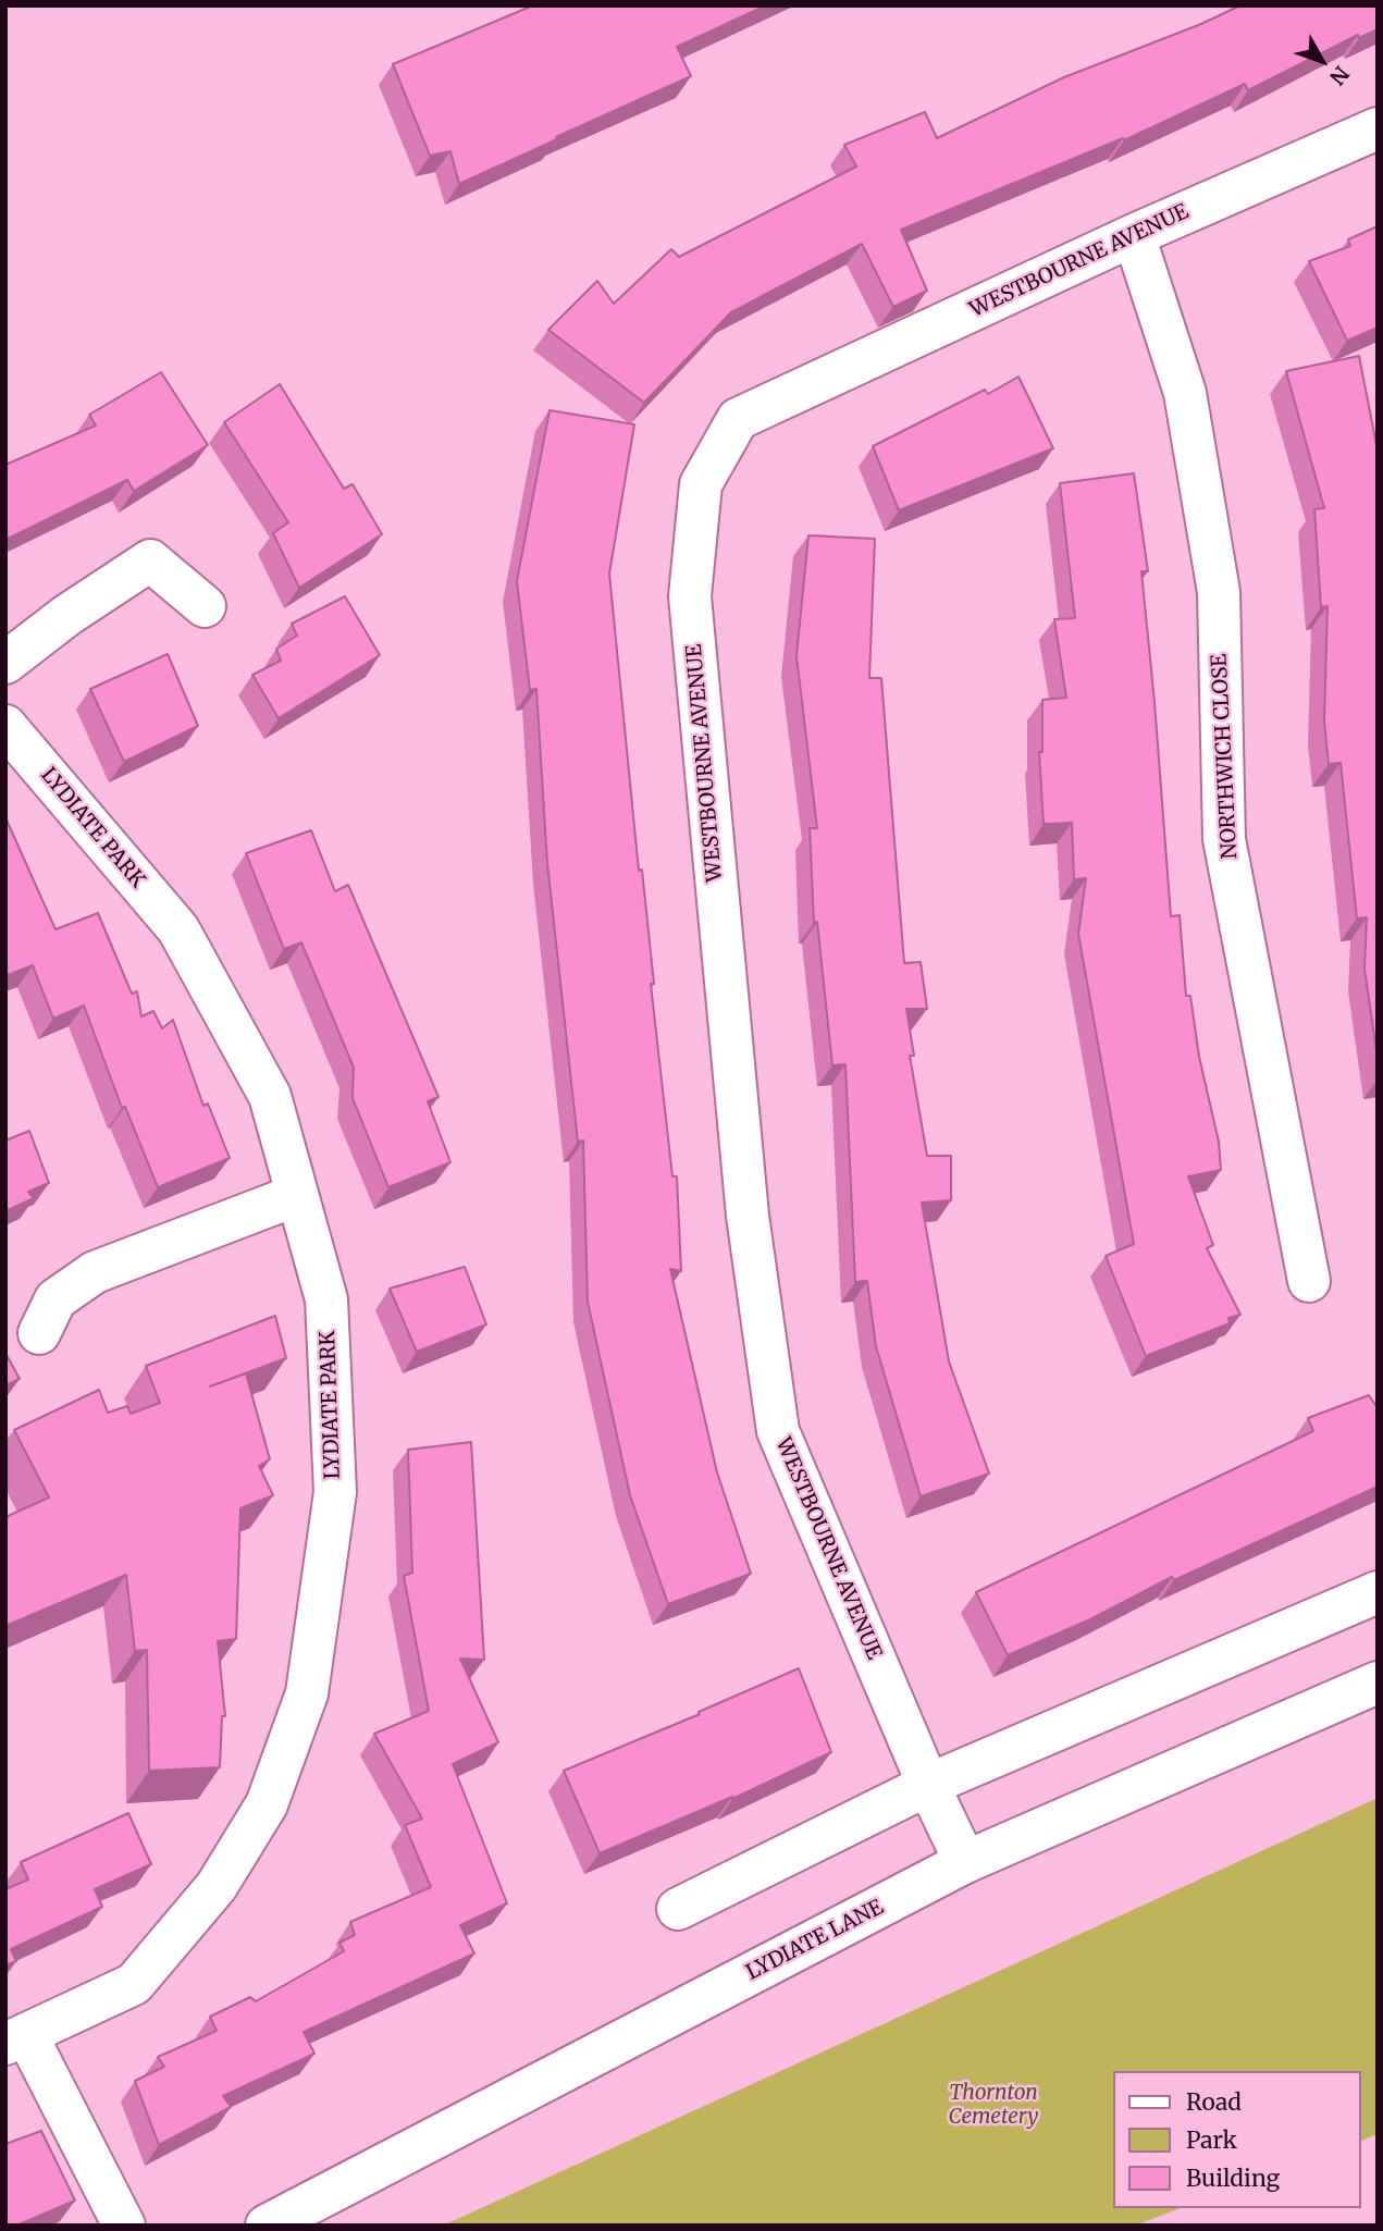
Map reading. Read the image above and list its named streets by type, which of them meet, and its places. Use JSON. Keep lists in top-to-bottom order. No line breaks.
{"streets":{"street":["WESTBOURNE AVENUE","NORTHWICH CLOSE","LYDIATE PARK","LYDIATE LANE"]},"crossings":[["WESTBOURNE AVENUE","NORTHWICH CLOSE"],["WESTBOURNE AVENUE","LYDIATE LANE"]],"parks":["Thornton Cemetery"],"legend":["Road","Park","Building"],"north":"bottom right"}
